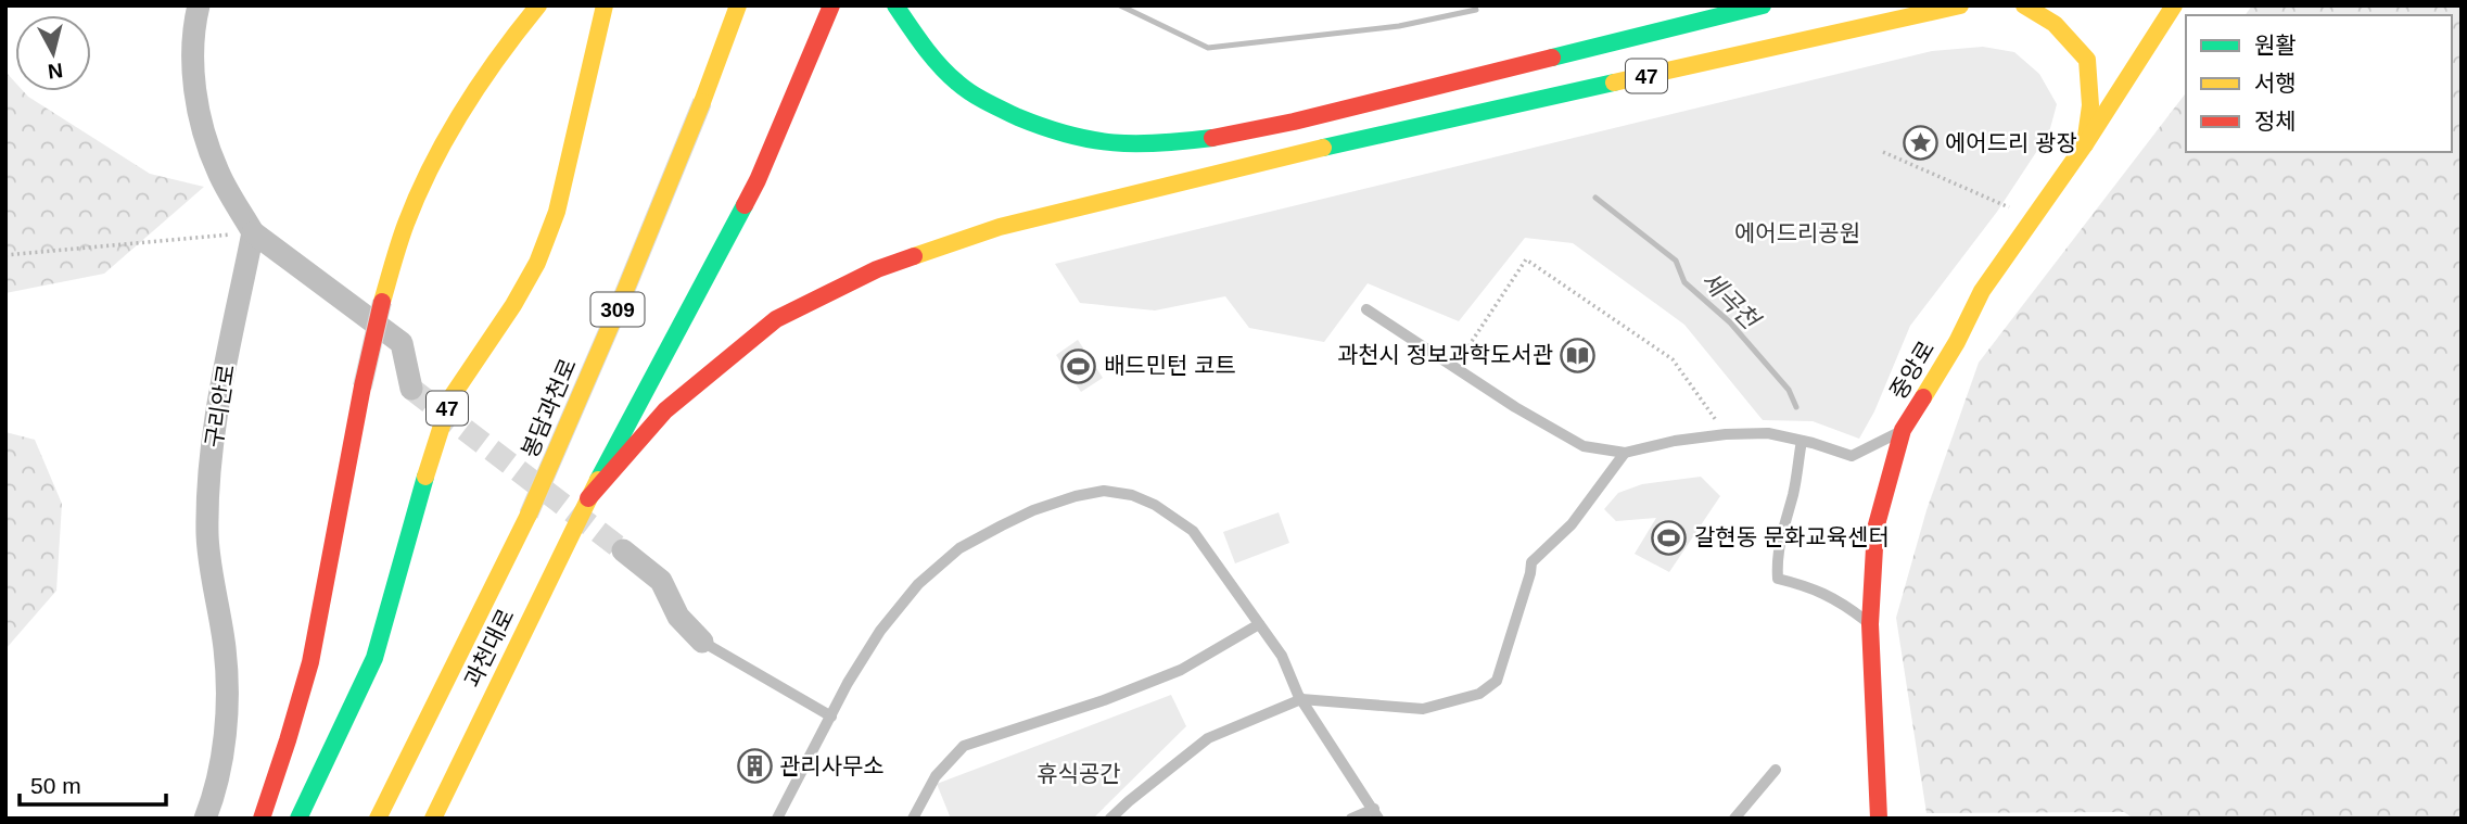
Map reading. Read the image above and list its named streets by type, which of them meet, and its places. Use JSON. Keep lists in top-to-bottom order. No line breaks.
{"streets":{"main road":["47","309","중앙로","봉담과천로","과천대로"],"street":["구리안로"]},"crossings":[["47","과천대로"]],"water":["세곡천"],"parks":["에어드리공원","휴식공간"],"places":{"place":["에어드리 광장"],"library":["과천시 정보과학도서관"],"sports":["배드민턴 코트","갈현동 문화교육센터"],"building":["관리사무소"]},"legend":["원활","서행","정체"],"scale_bar":"50 m","north":"bottom"}
